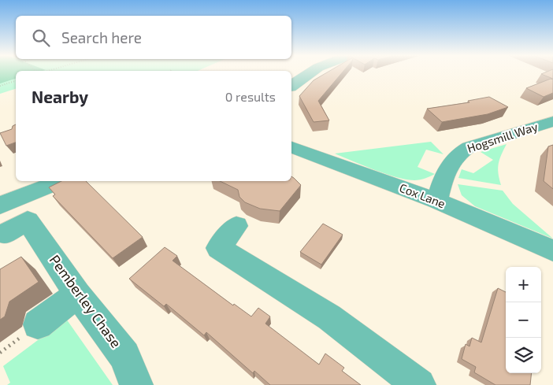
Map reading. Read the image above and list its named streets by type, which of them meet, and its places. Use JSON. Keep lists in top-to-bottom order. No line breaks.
{"streets":{"street":["Hogsmill Way","Cox Lane","Pemberley Chase"]},"crossings":[["Hogsmill Way","Cox Lane"]],"page":{"search":"Search here","heading":["Nearby","0 results"],"map_buttons":["+","−"]}}
